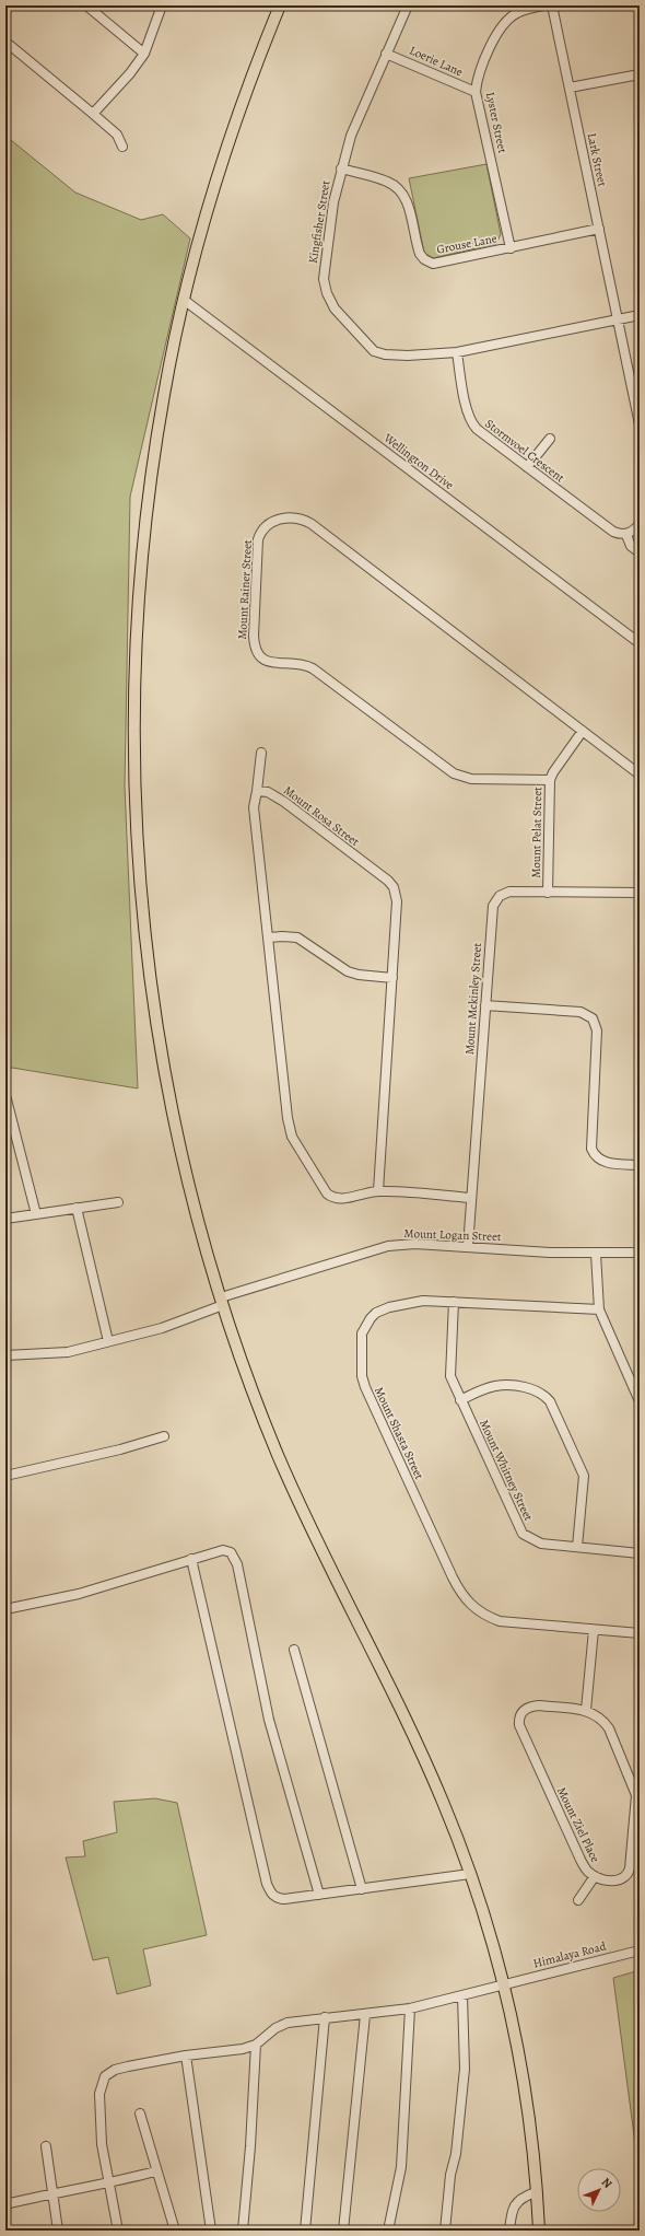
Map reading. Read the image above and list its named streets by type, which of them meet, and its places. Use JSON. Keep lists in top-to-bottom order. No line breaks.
{"streets":{"street":["Loerie Lane","Lyster Street","Lark Street","Kingfisher Street","Grouse Lane","Stormvoel Crescent","Wellington Drive","Mount Rainer Street","Mount Rosa Street","Mount Pelat Street","Mount Mckinley Street","Mount Logan Street","Mount Shasta Street","Mount Whitney Street","Mount Ziel Place","Himalaya Road"]},"crossings":[["Loerie Lane","Lyster Street"],["Loerie Lane","Kingfisher Street"],["Lyster Street","Grouse Lane"],["Lark Street","Kingfisher Street"],["Lark Street","Grouse Lane"],["Kingfisher Street","Grouse Lane"],["Kingfisher Street","Stormvoel Crescent"],["Mount Rainer Street","Mount Pelat Street"],["Mount Pelat Street","Mount Mckinley Street"],["Mount Mckinley Street","Mount Logan Street"],["Mount Shasta Street","Mount Whitney Street"]],"north":"top right"}
